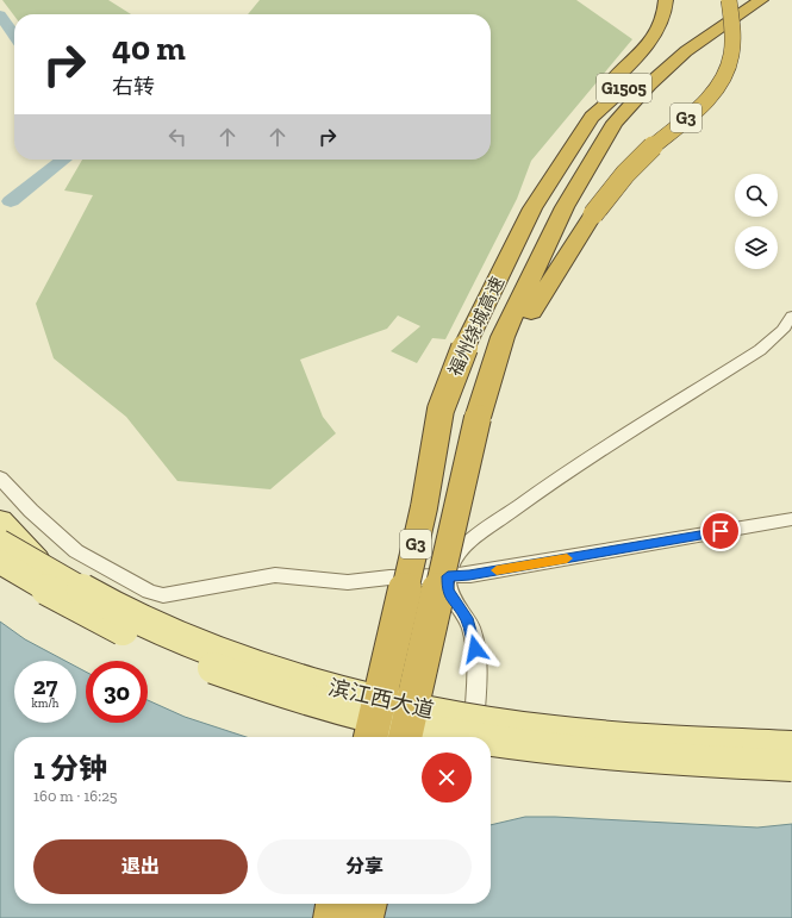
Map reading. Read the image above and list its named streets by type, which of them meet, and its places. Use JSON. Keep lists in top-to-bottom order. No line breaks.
{"streets":{"highway":["G1505","G3","福州绕城高速"],"main road":["滨江西大道"]},"crossings":[["G3","福州绕城高速"]],"page":{"turn":["40 m","右转"],"speed":"27 km/h","limit":"30","heading":["1 分钟","160 m · 16:25"],"buttons":["退出","分享"]}}
